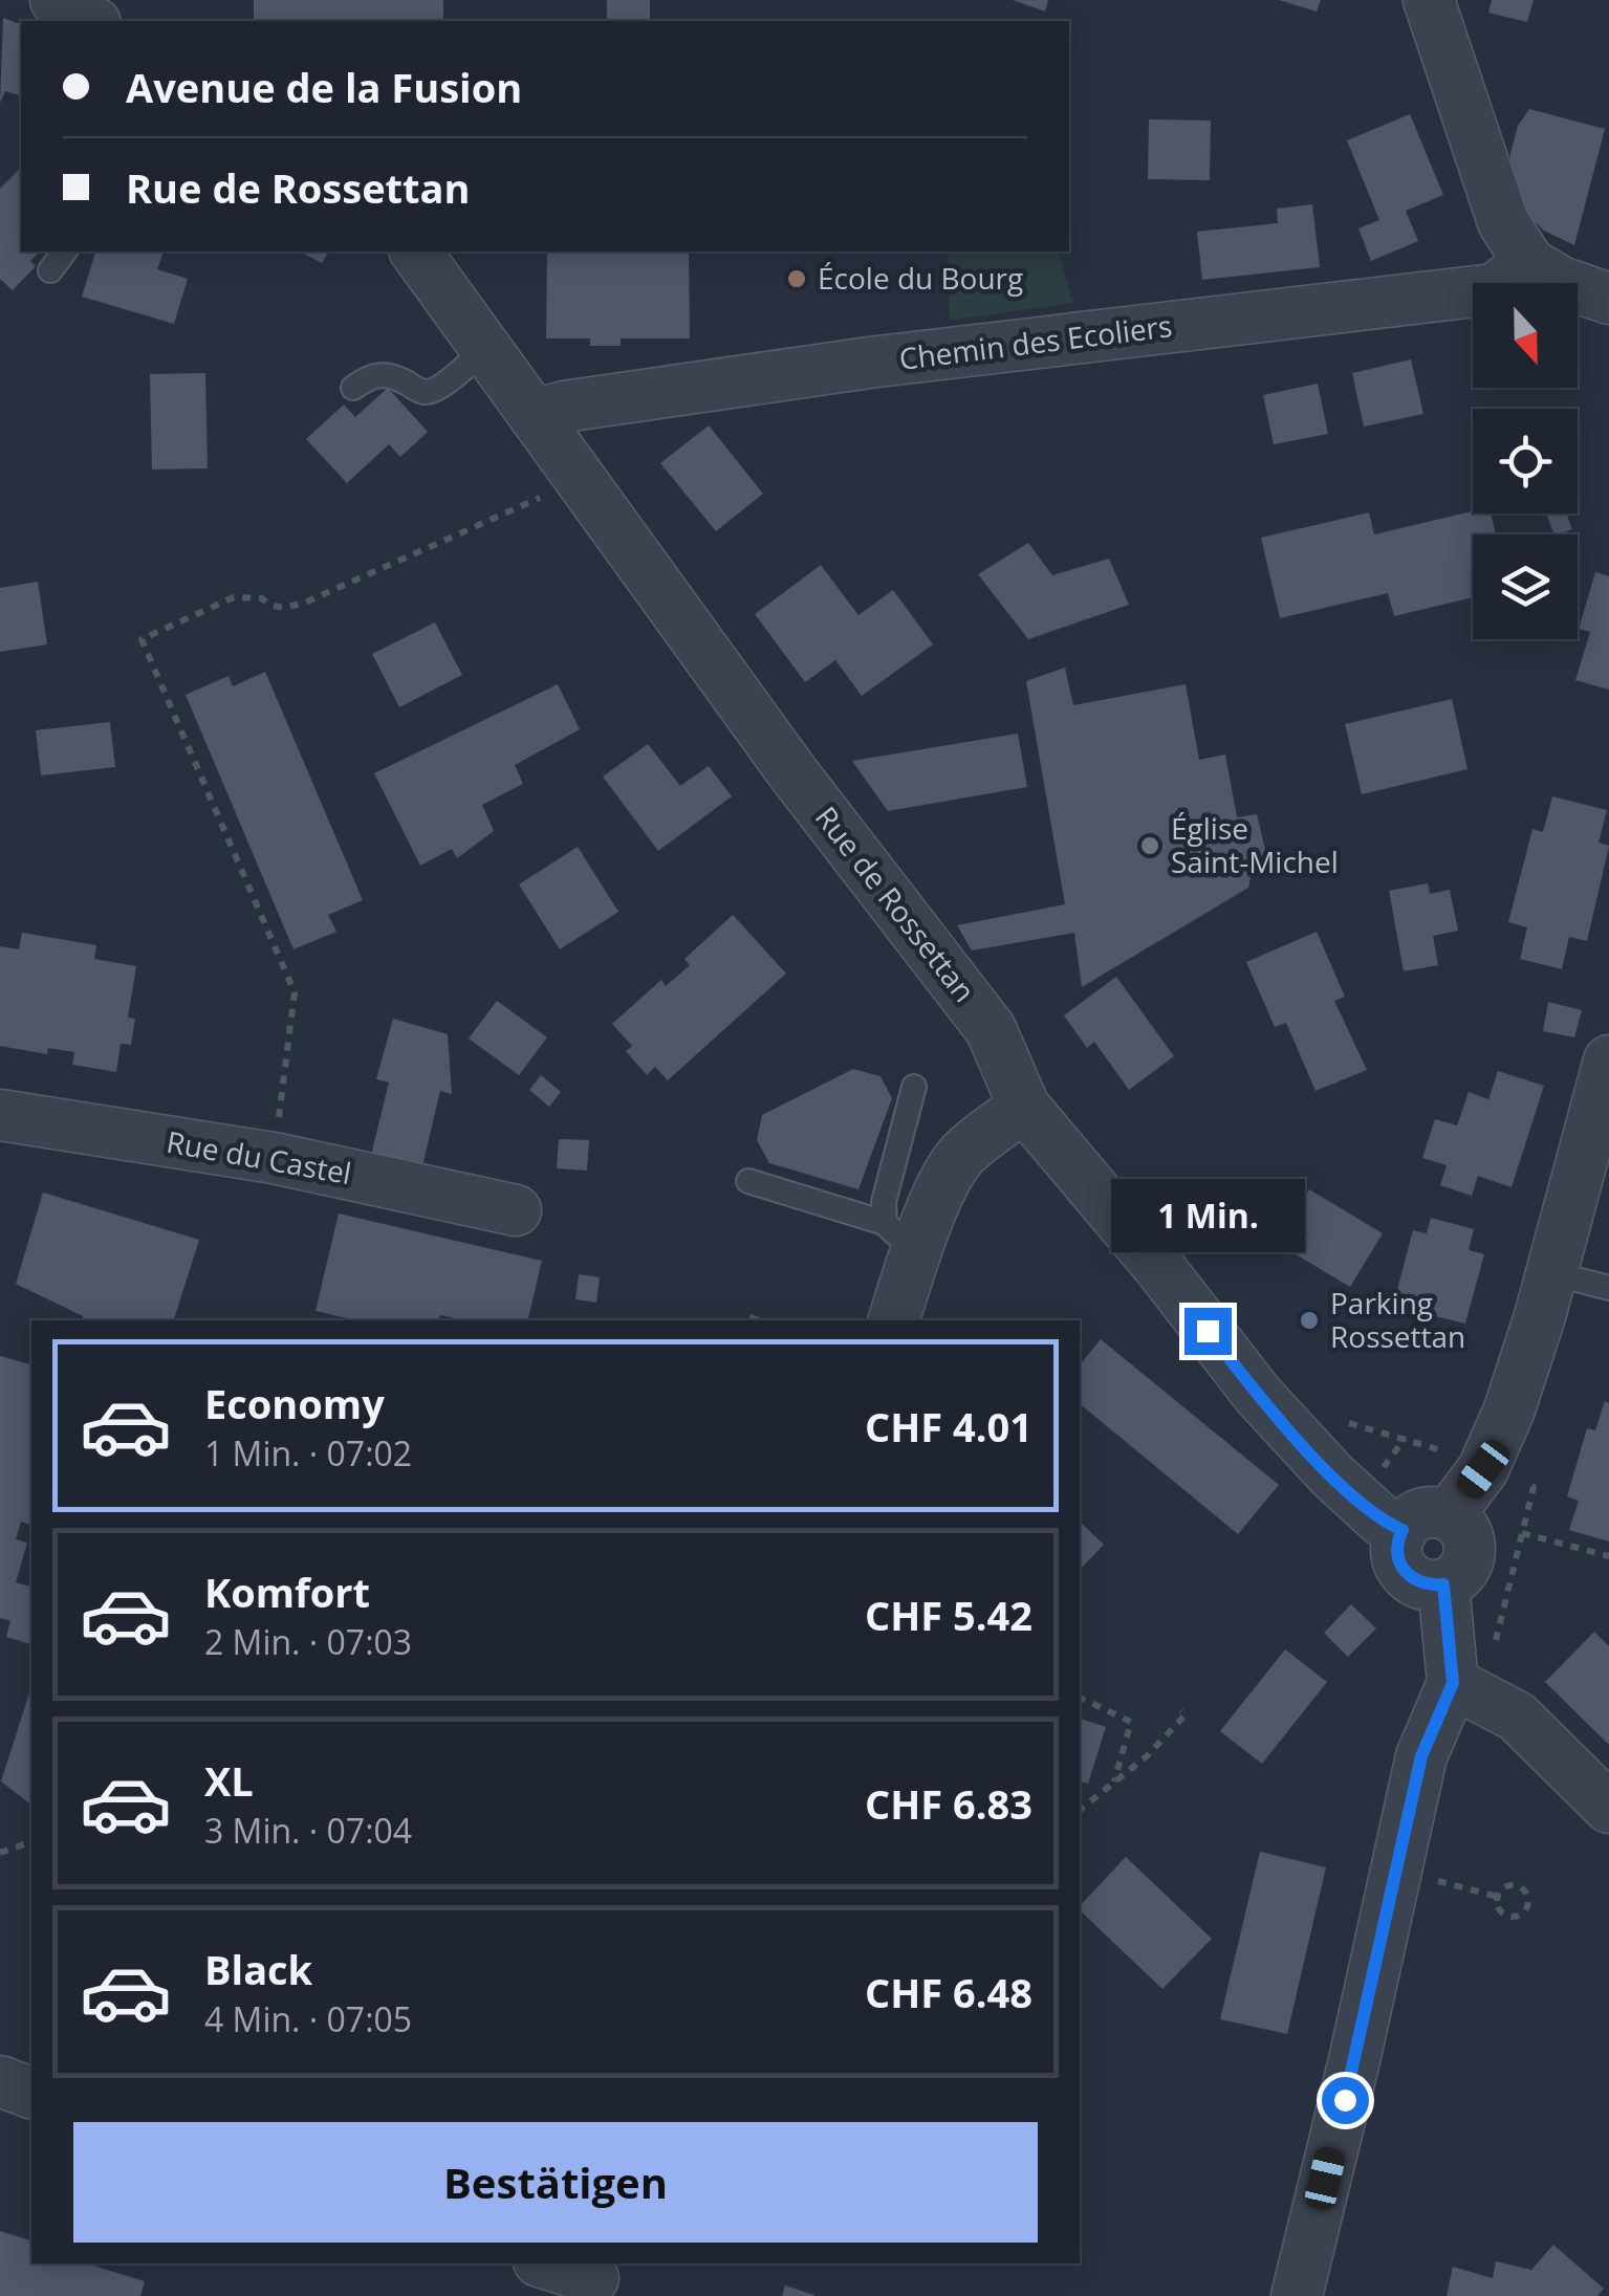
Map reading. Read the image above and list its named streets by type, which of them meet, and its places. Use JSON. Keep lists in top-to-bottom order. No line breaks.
{"streets":{"street":["Chemin des Ecoliers","Rue de Rossettan","Rue du Castel"]},"crossings":[["Chemin des Ecoliers","Rue de Rossettan"]],"places":["École du Bourg","Église Saint-Michel","Parking Rossettan"],"north":"bottom","page":{"banner":["Avenue de la Fusion","Rue de Rossettan"],"bubble":"1 Min.","list":[{"name":"Economy","note":"1 Min. · 07:02","value":"CHF 4.01"},{"name":"Komfort","note":"2 Min. · 07:03","value":"CHF 5.42"},{"name":"XL","note":"3 Min. · 07:04","value":"CHF 6.83"},{"name":"Black","note":"4 Min. · 07:05","value":"CHF 6.48"}],"buttons":"Bestätigen"}}
